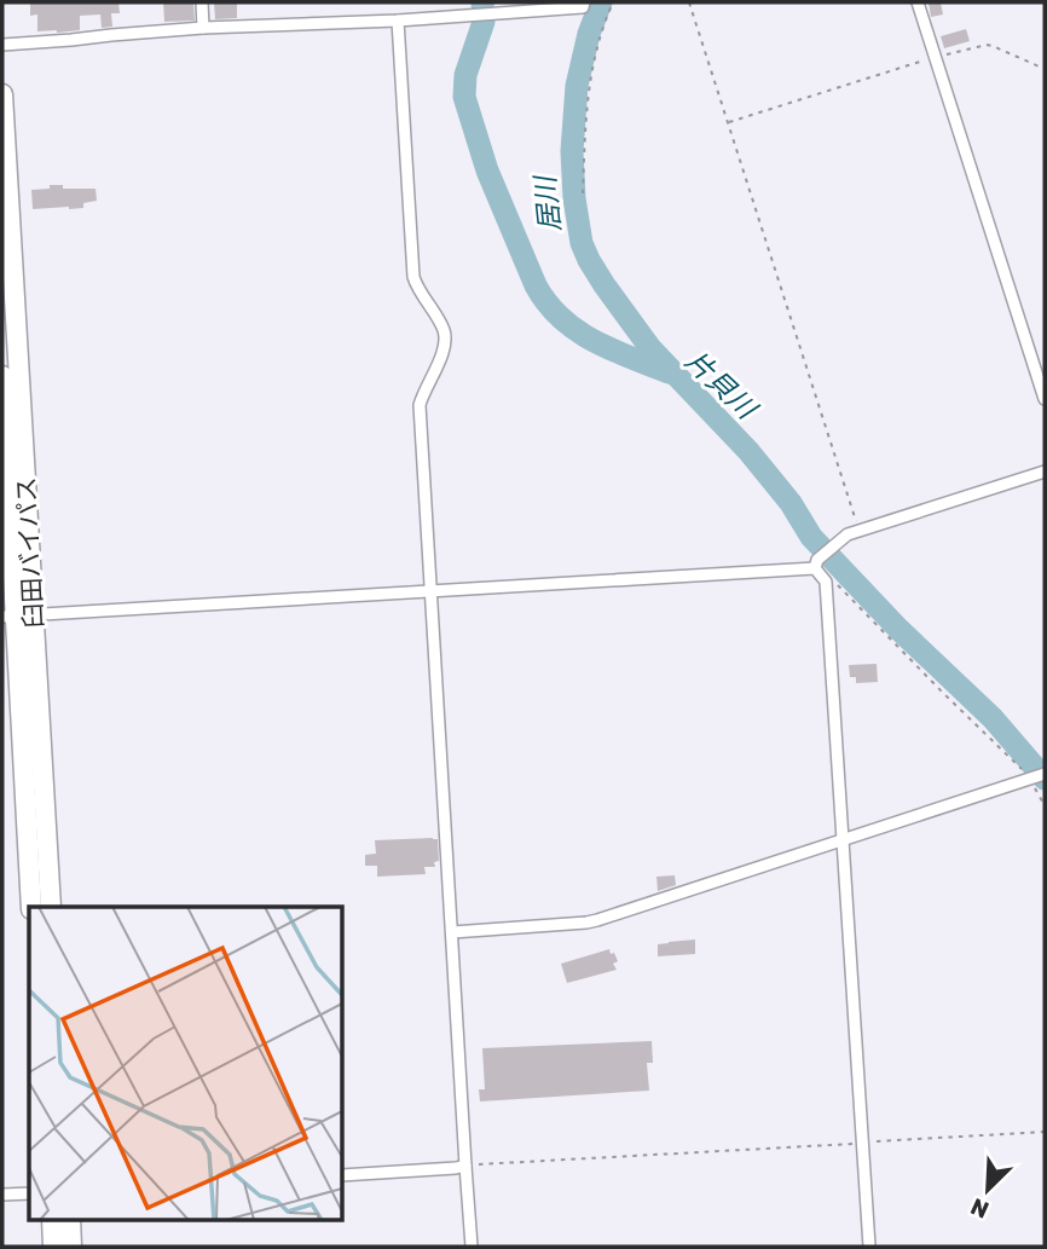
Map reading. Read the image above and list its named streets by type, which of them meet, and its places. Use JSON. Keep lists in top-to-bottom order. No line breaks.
{"streets":{"highway":["臼田バイパス"]},"water":["居川","片貝川"],"north":"bottom left"}
